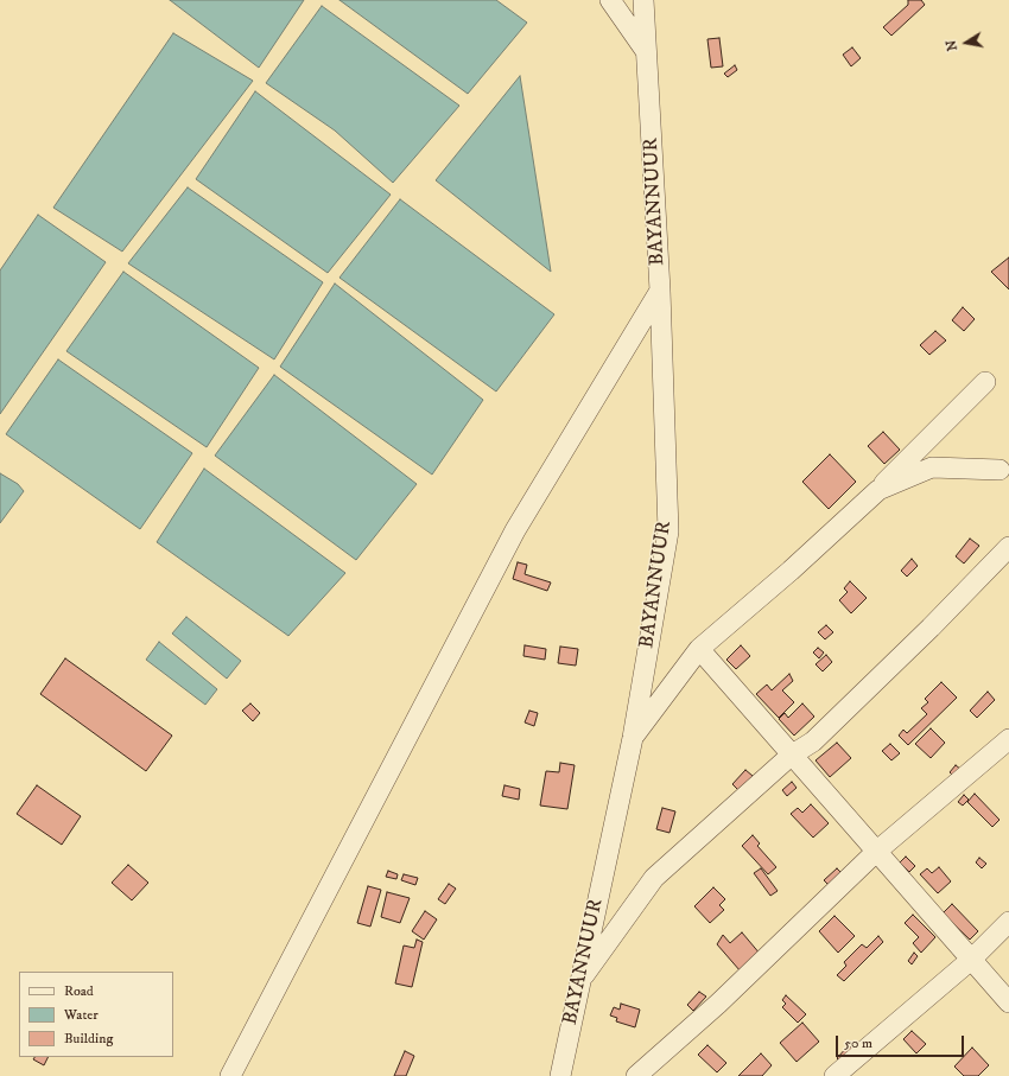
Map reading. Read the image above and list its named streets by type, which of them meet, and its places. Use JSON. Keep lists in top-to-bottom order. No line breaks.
{"streets":{"street":["BAYANNUUR"]},"legend":["Road","Water","Building"],"scale_bar":"50 m","north":"left"}
